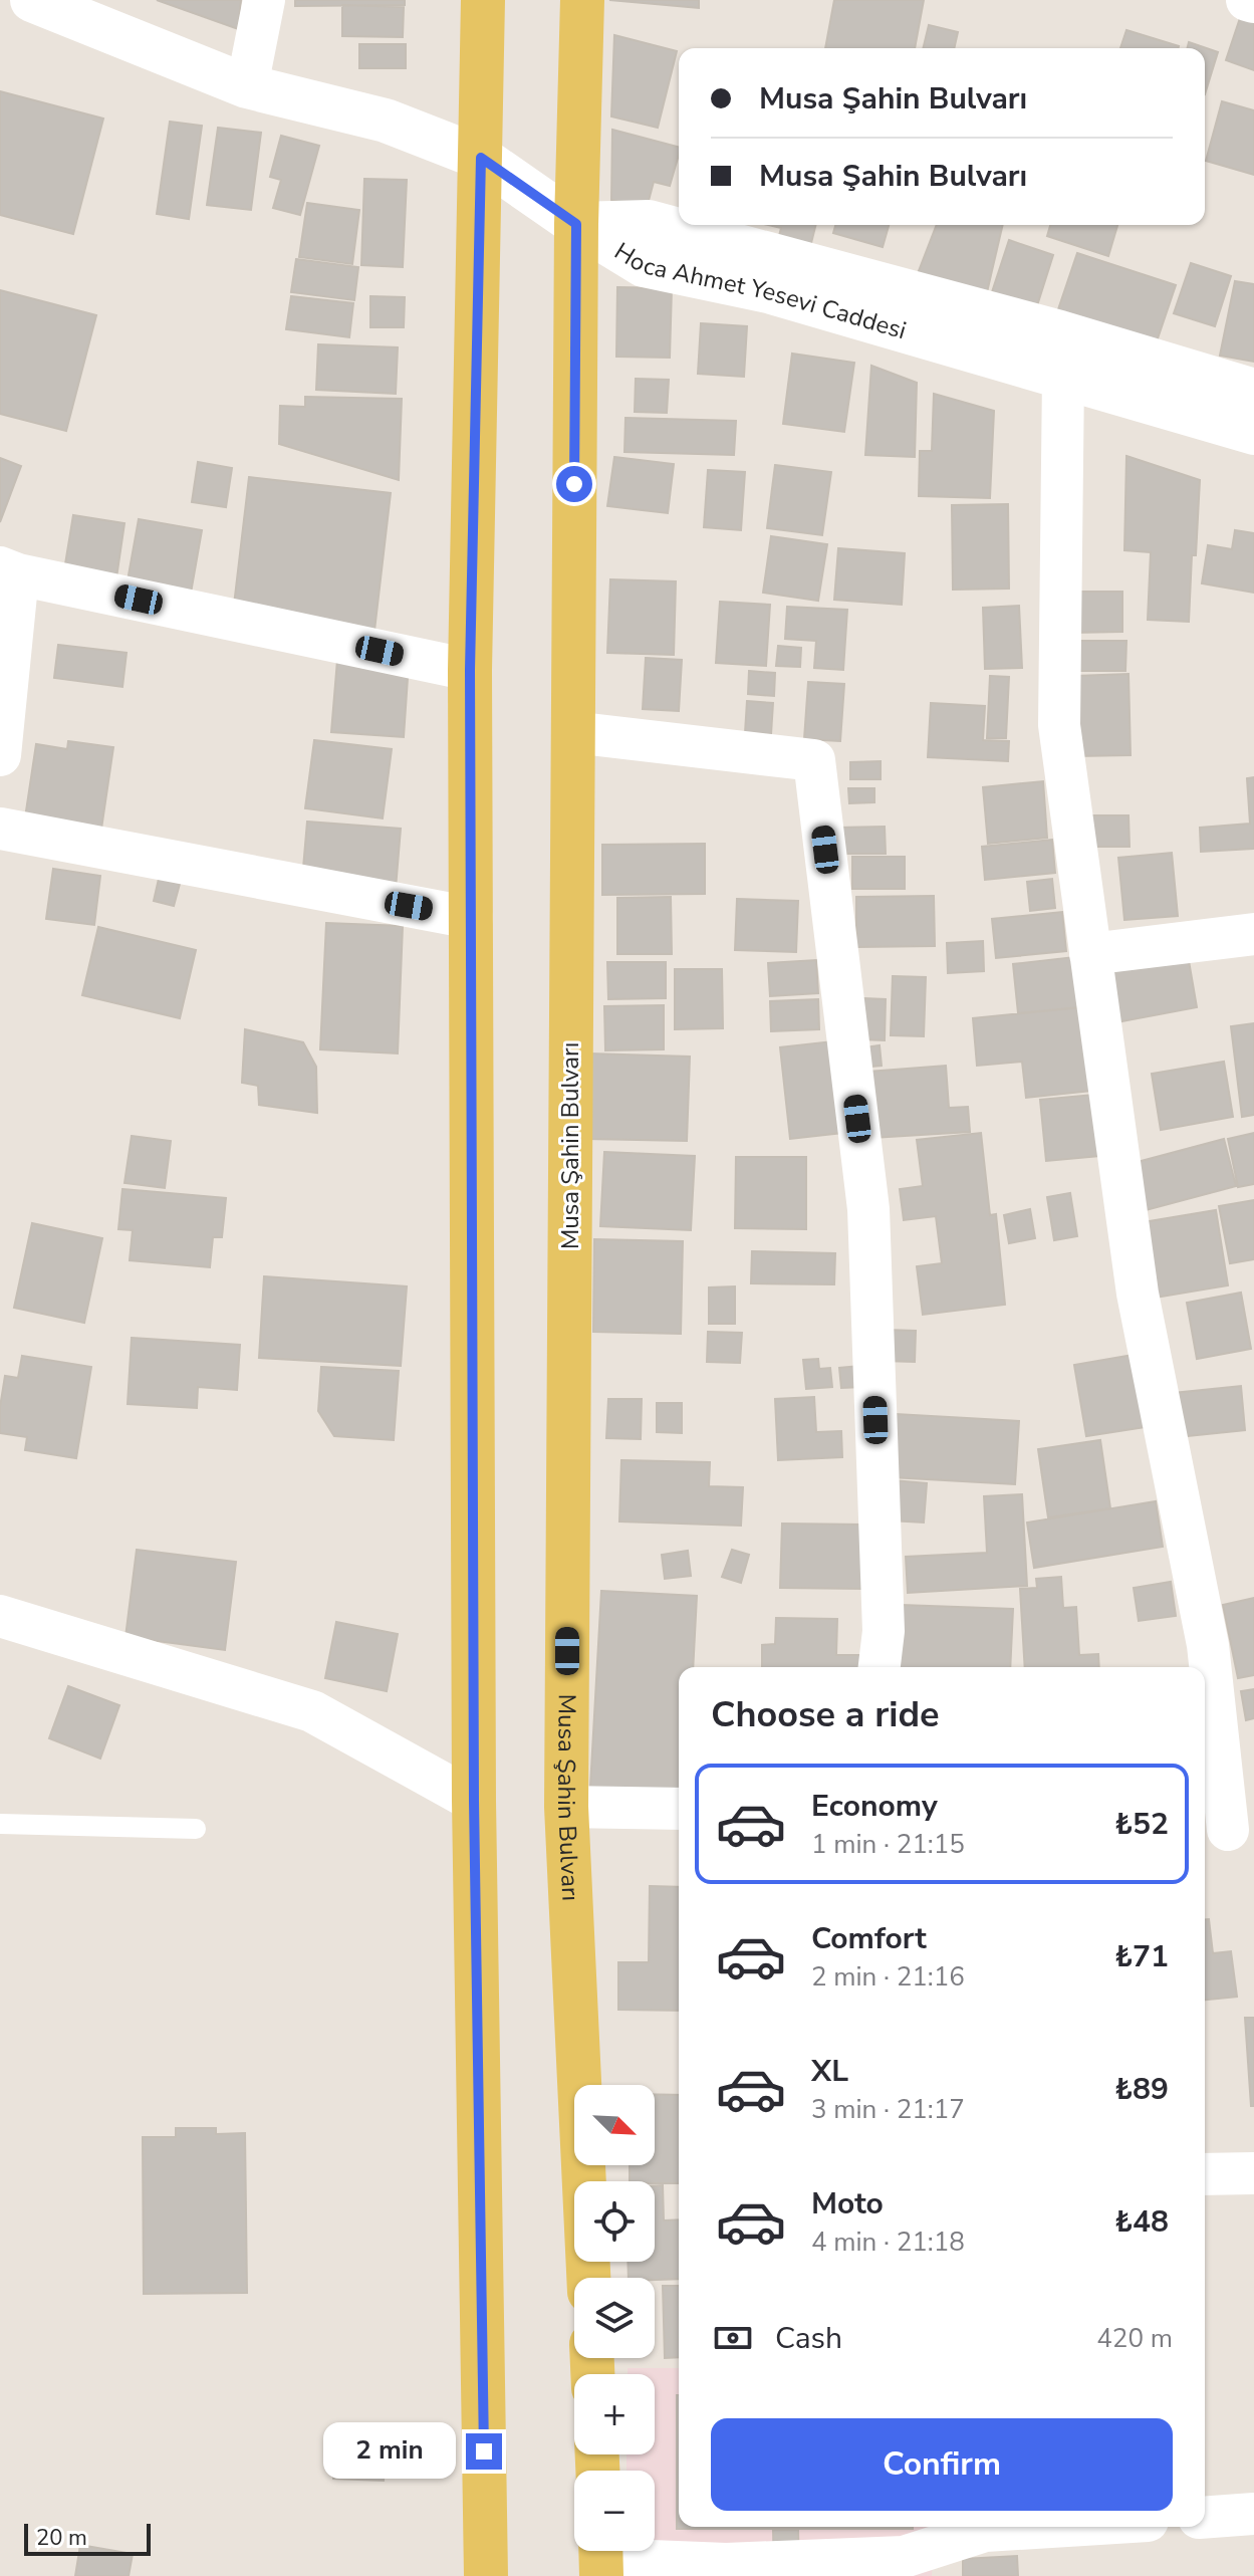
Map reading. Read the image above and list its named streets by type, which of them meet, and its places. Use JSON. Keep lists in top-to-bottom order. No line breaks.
{"streets":{"main road":["Musa Şahin Bulvarı"],"street":["Hoca Ahmet Yesevi Caddesi"]},"crossings":[["Hoca Ahmet Yesevi Caddesi","Musa Şahin Bulvarı"]],"scale_bar":"20 m","north":"bottom right","page":{"banner":["Musa Şahin Bulvarı","Musa Şahin Bulvarı"],"heading":"Choose a ride","list":[{"name":"Economy","note":"1 min · 21:15","value":"₺52"},{"name":"Comfort","note":"2 min · 21:16","value":"₺71"},{"name":"XL","note":"3 min · 21:17","value":"₺89"},{"name":"Moto","note":"4 min · 21:18","value":"₺48"}],"map_buttons":["+","−"],"pay":["Cash","420 m"],"buttons":"Confirm","bubble":"2 min","scale":"20 m"}}
